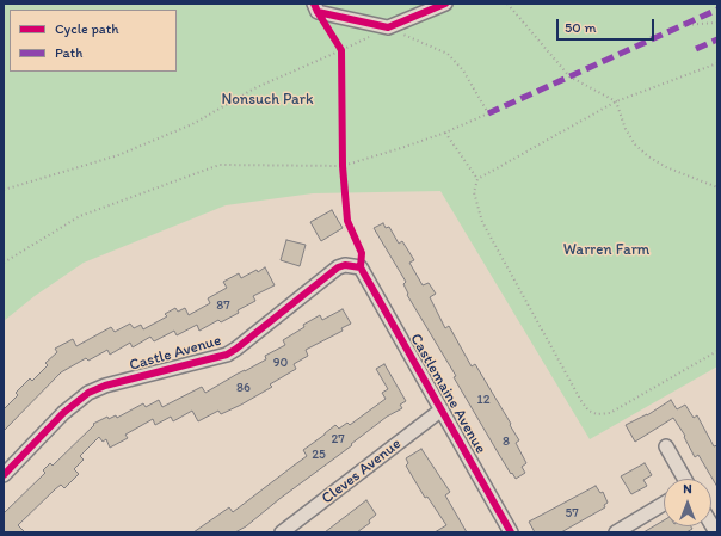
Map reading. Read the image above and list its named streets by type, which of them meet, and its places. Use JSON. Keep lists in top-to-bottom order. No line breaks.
{"streets":{"street":["Castle Avenue","Castlemaine Avenue","Cleves Avenue"]},"crossings":[["Castle Avenue","Castlemaine Avenue"],["Castlemaine Avenue","Cleves Avenue"]],"parks":["Nonsuch Park","Warren Farm"],"house_numbers":["87","90","86","12","27","8","25","57"],"legend":["Cycle path","Path"],"scale_bar":"50 m","north":"top"}
